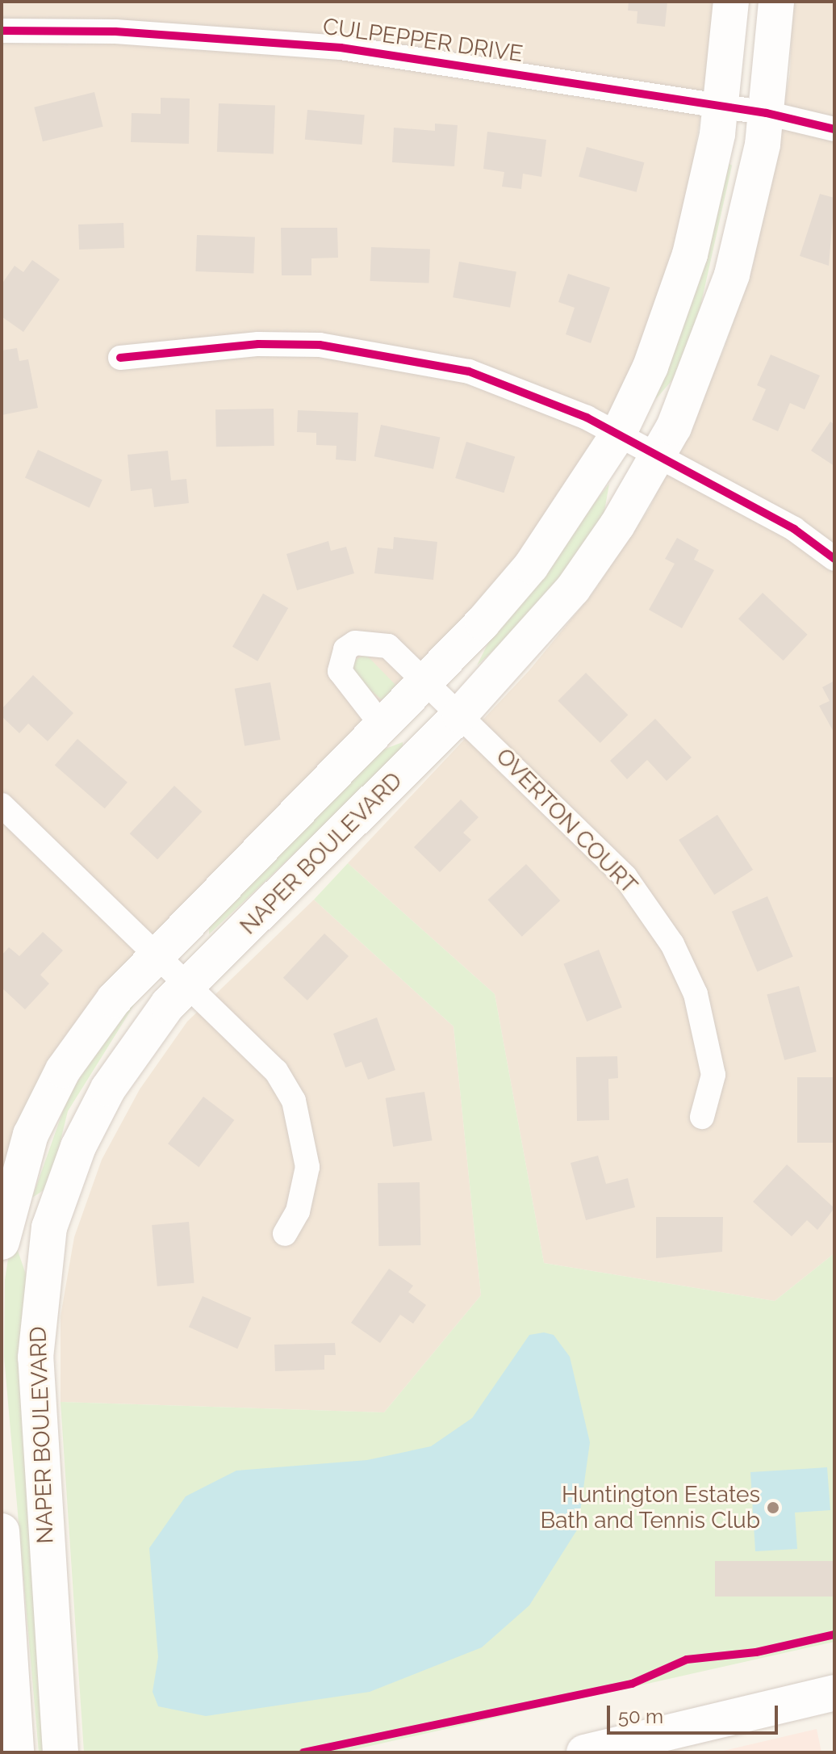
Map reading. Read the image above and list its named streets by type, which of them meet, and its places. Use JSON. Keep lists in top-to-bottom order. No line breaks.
{"streets":{"main road":["NAPER BOULEVARD"],"street":["CULPEPPER DRIVE","OVERTON COURT"]},"crossings":[["CULPEPPER DRIVE","NAPER BOULEVARD"],["OVERTON COURT","NAPER BOULEVARD"]],"places":["Huntington Estates Bath and Tennis Club"],"scale_bar":"50 m"}
